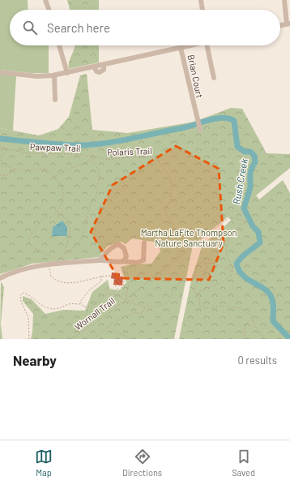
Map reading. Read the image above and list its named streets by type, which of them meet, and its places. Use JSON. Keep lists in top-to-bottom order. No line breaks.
{"streets":{"street":["Brian Court"],"path":["Pawpaw Trail","Polaris Trail","Wornall Trail"]},"crossings":[["Pawpaw Trail","Polaris Trail"]],"water":["Rush Creek"],"parks":["Martha LaFite Thompson Nature Sanctuary"],"page":{"search":"Search here","heading":["Nearby","0 results"],"nav":["Map","Directions","Saved"]}}
